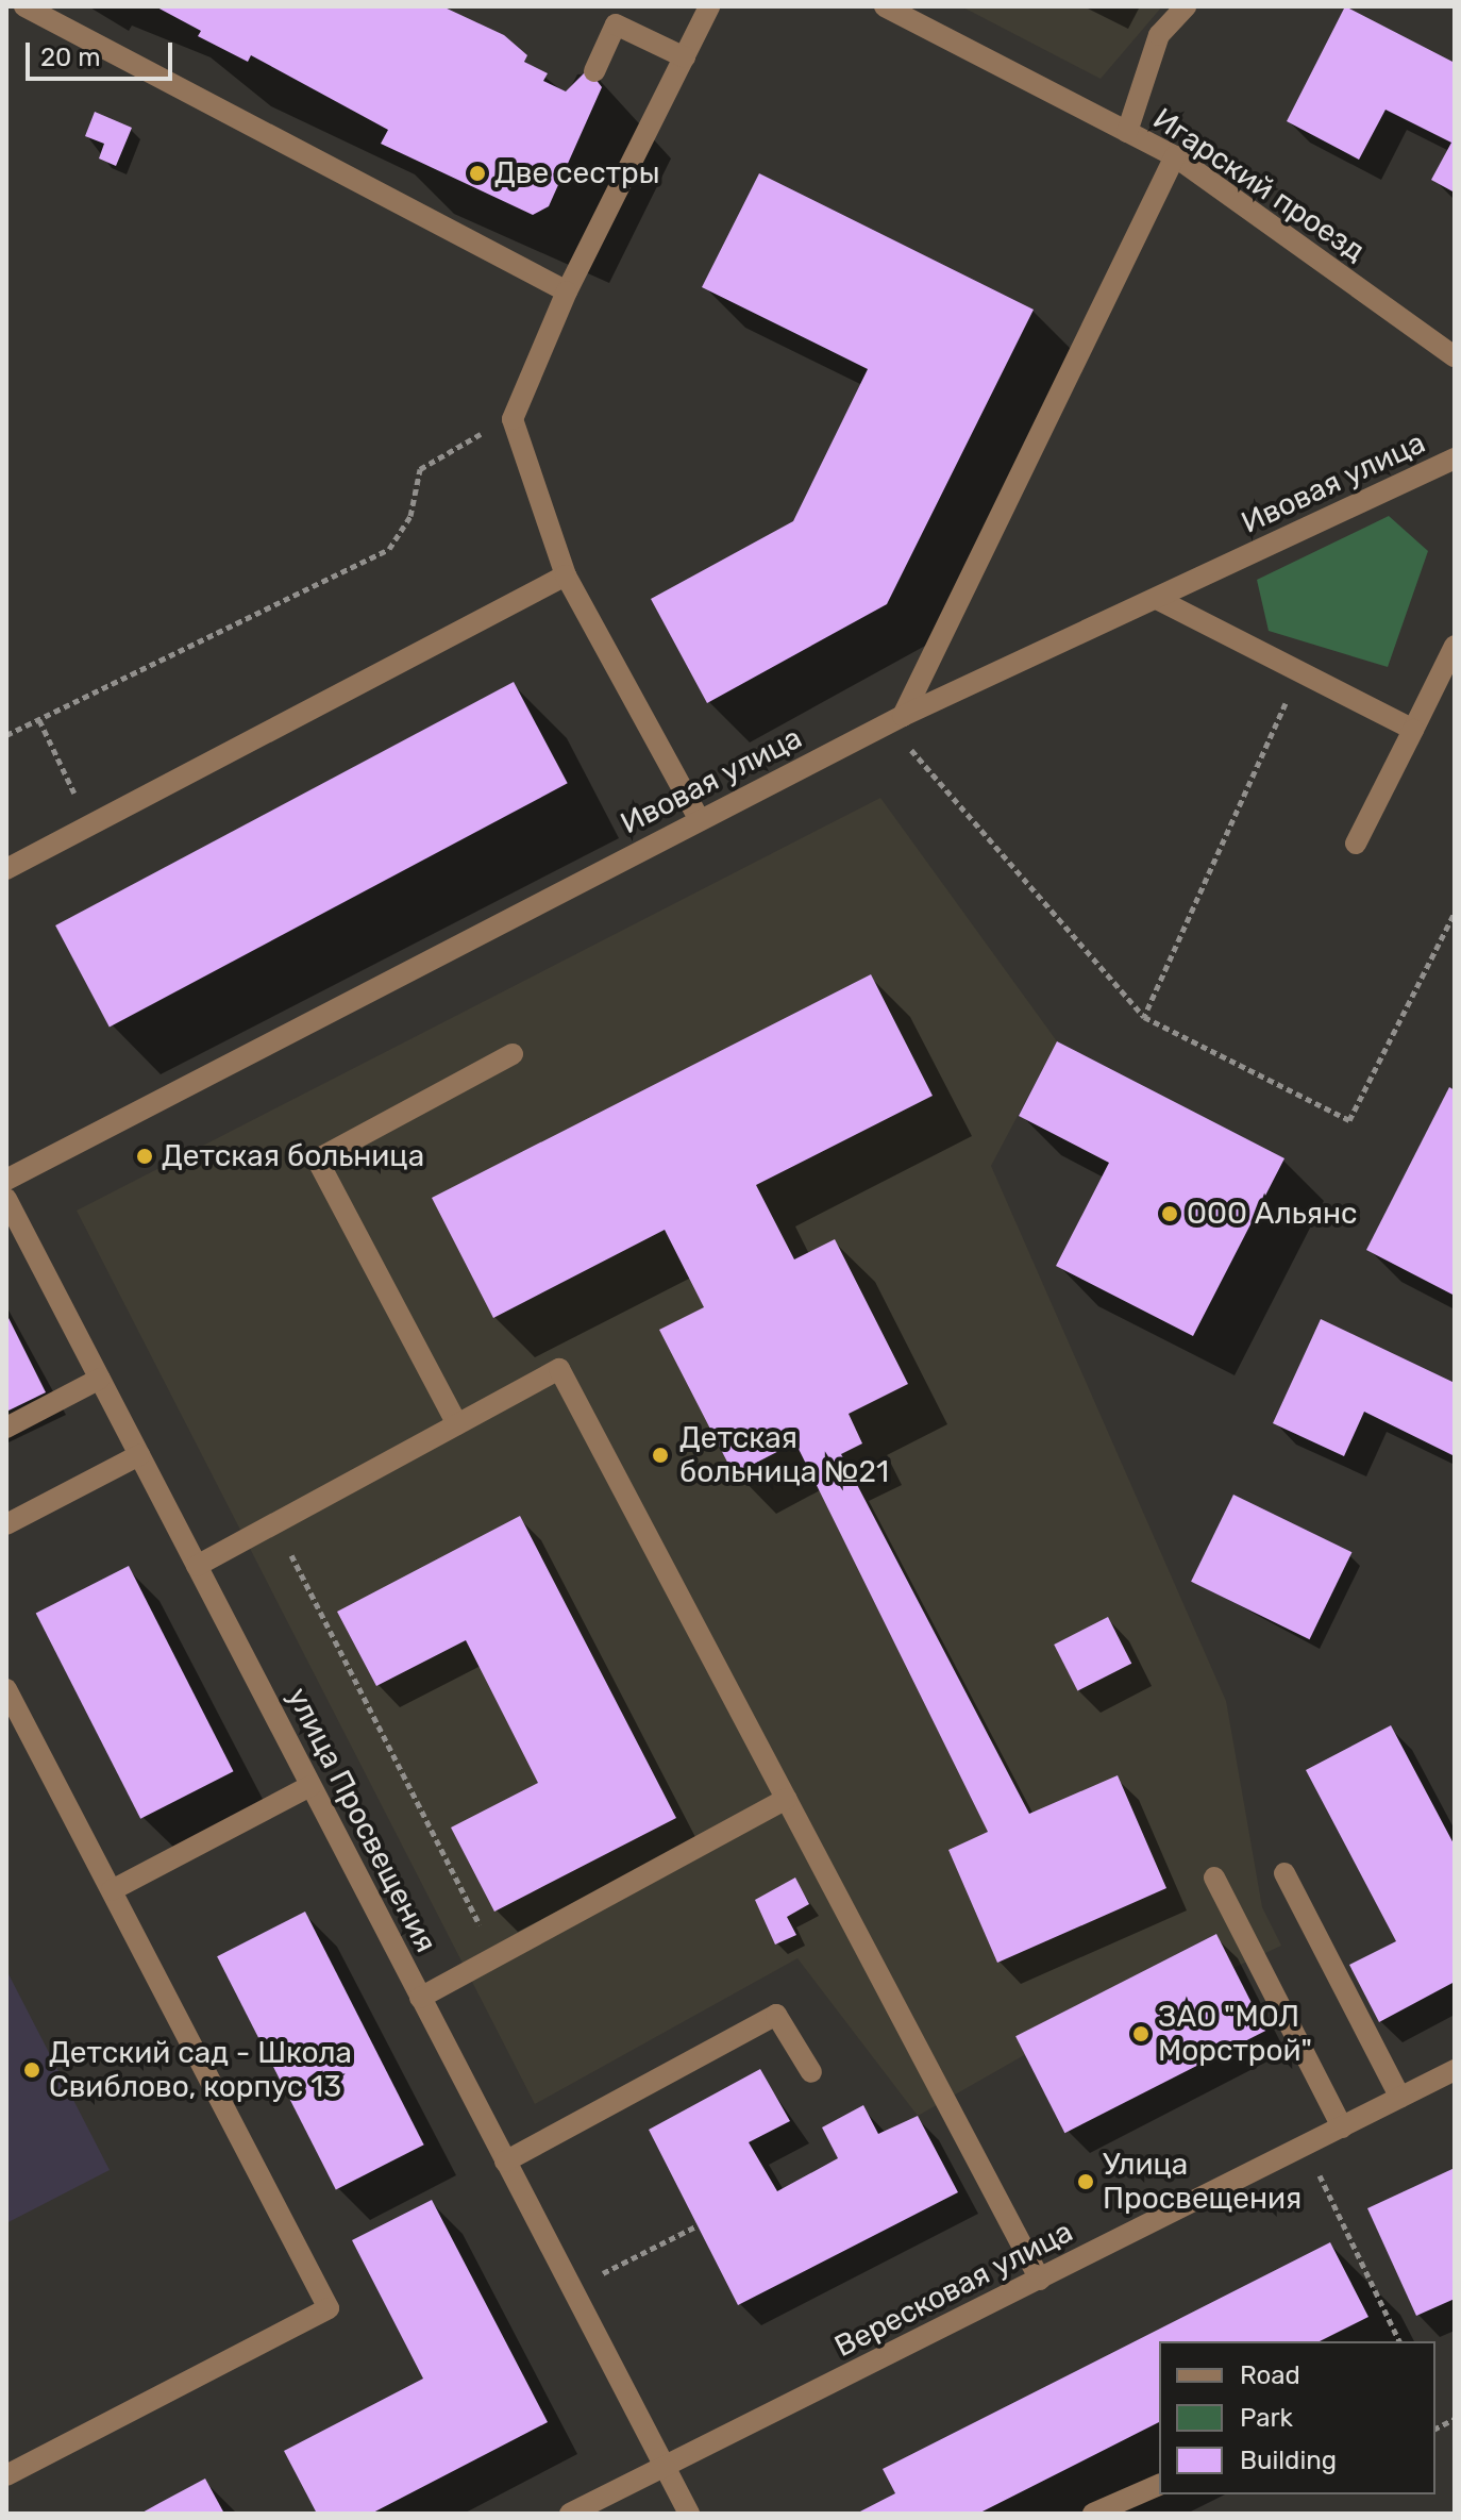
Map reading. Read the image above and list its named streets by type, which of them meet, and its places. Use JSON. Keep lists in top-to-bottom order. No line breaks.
{"streets":{"street":["Игарский проезд","Ивовая улица","улица Просвещения","Вересковая улица"]},"crossings":[["улица Просвещения","Вересковая улица"]],"places":["Две сестры","Детская больница","ООО Альянс","Детская больница №21","ЗАО \"МОЛ Морстрой\"","Детский сад - Школа Свиблово, корпус 13","Улица Просвещения"],"legend":["Road","Park","Building"],"scale_bar":"20 m"}
